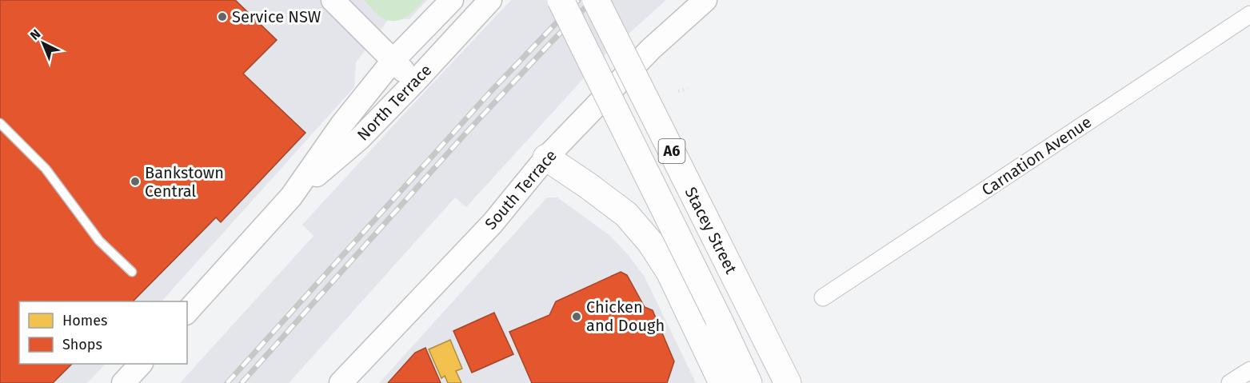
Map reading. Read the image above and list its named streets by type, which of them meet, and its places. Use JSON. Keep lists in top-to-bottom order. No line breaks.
{"streets":{"highway":["A6","Stacey Street"],"street":["North Terrace","Carnation Avenue","South Terrace"]},"places":["Service NSW","Bankstown Central","Chicken and Dough"],"legend":["Homes","Shops"],"north":"top left"}
